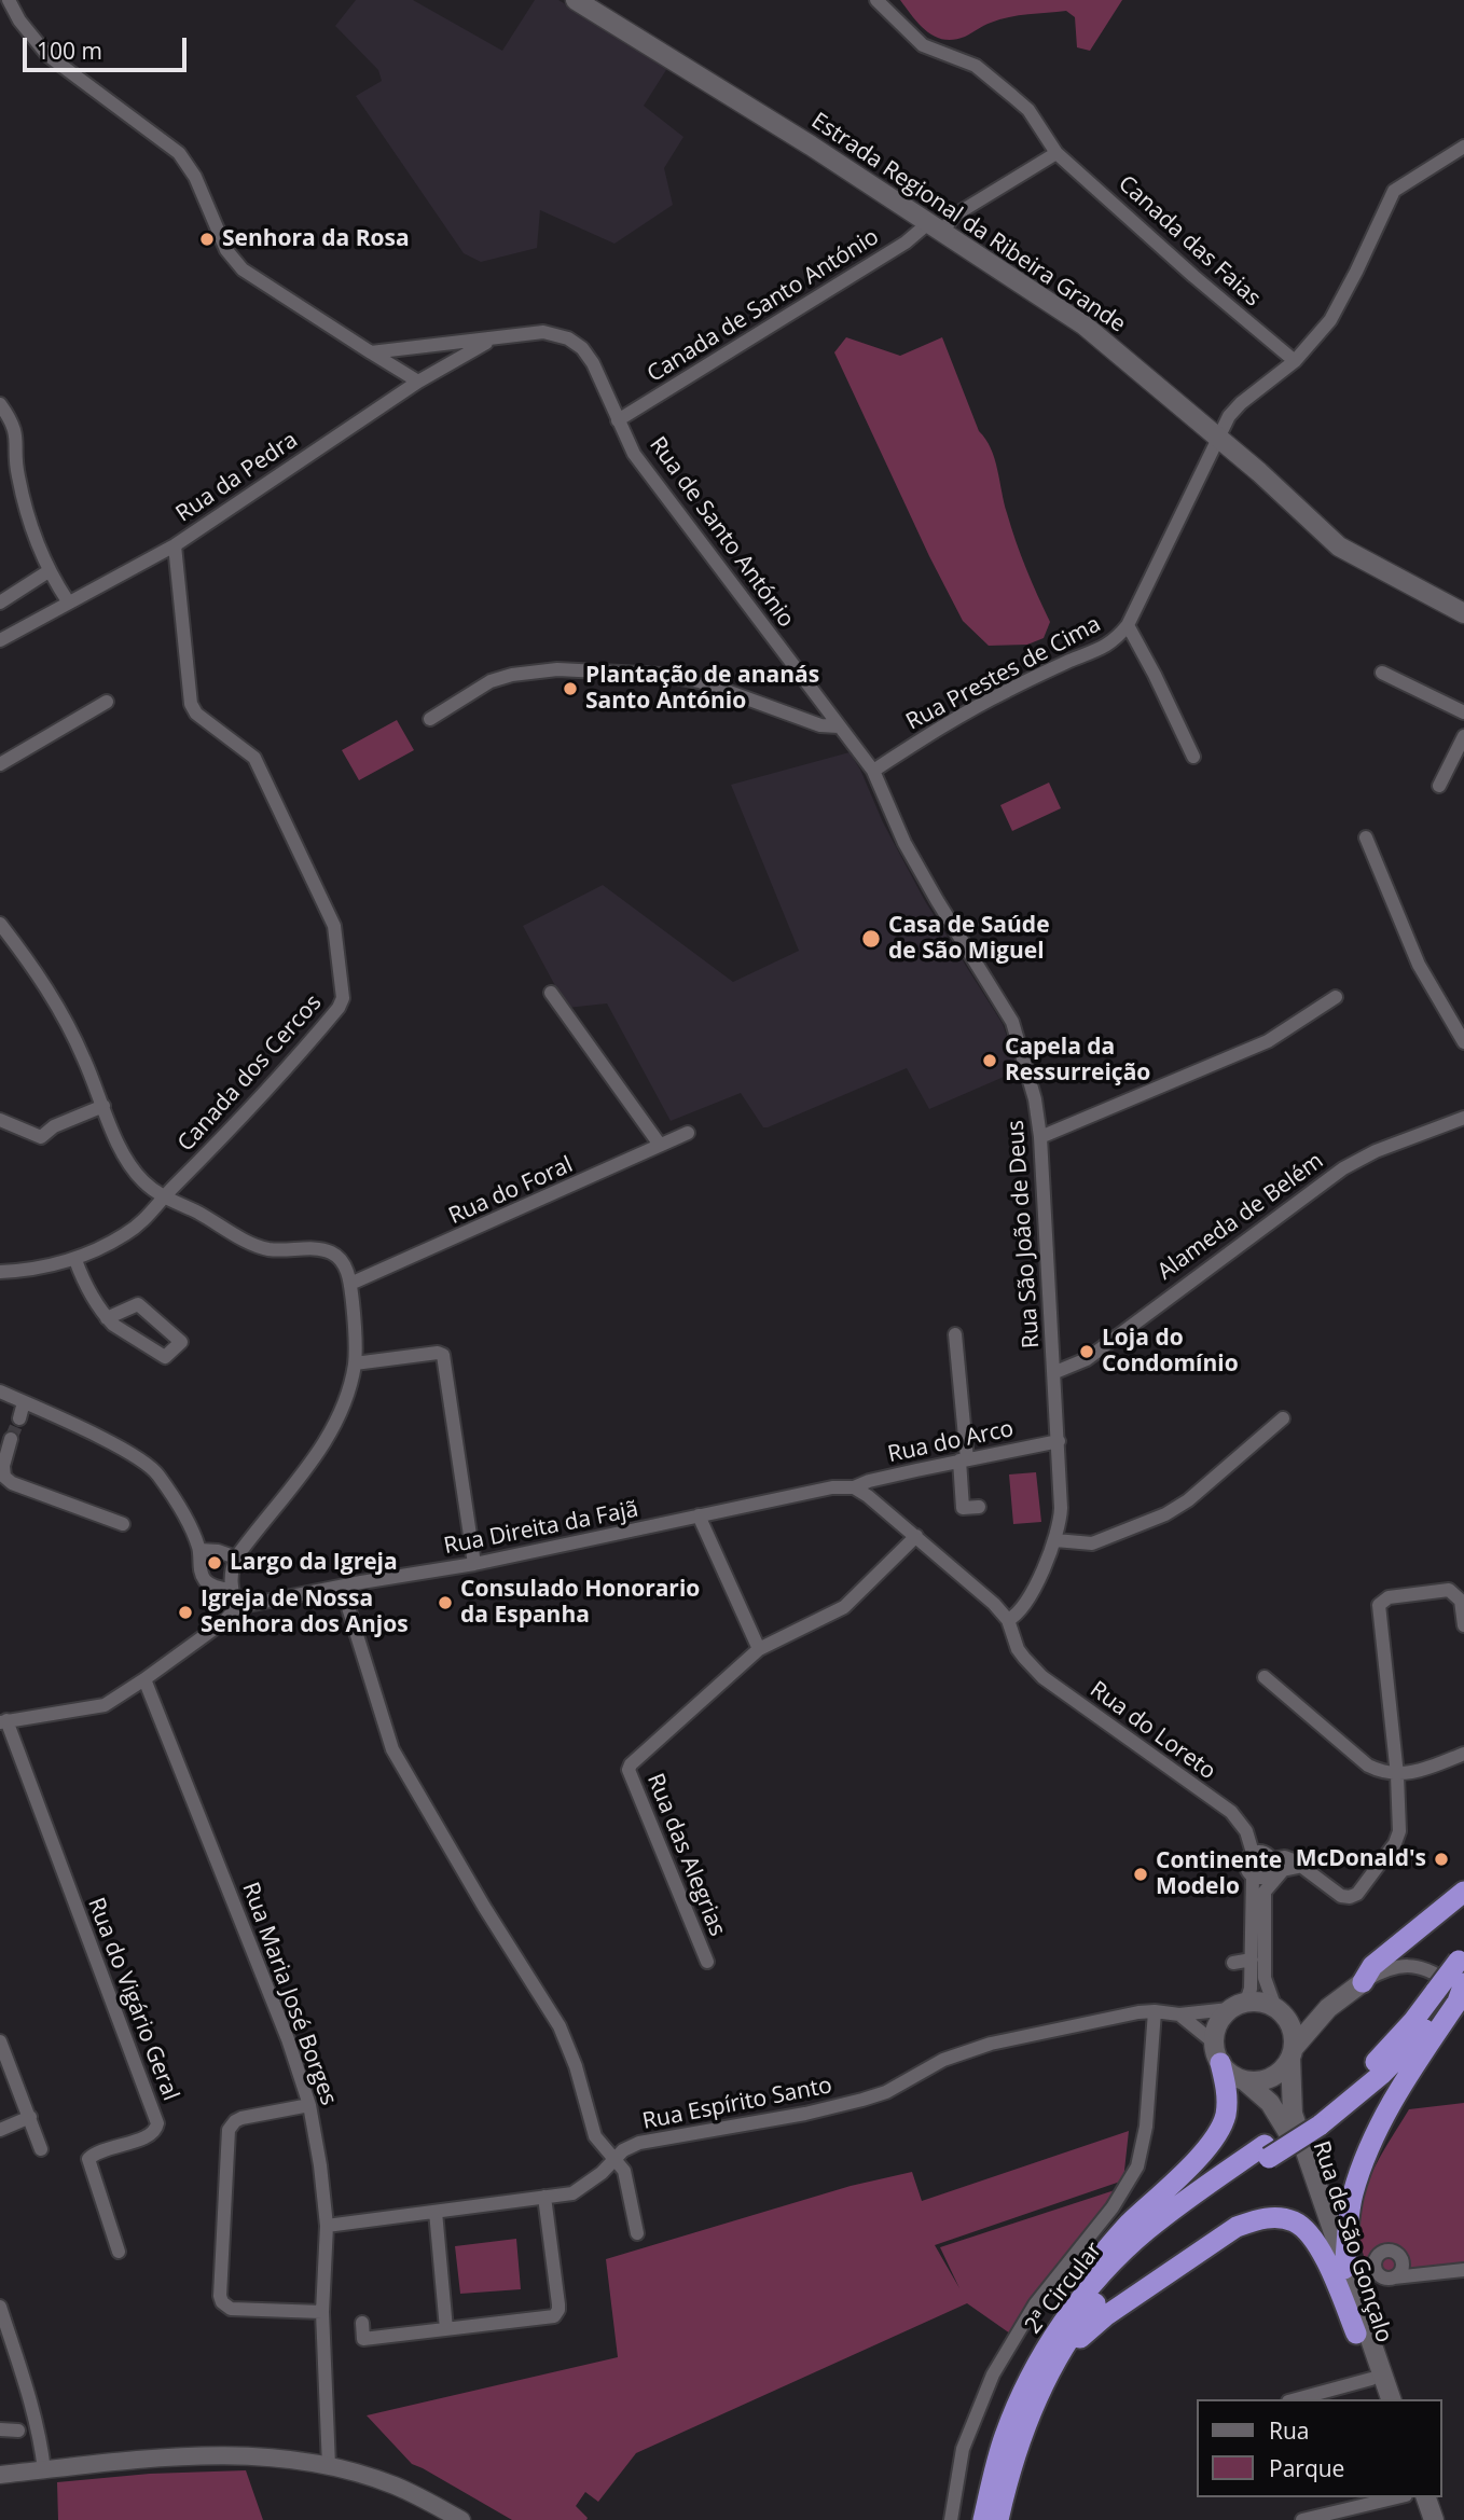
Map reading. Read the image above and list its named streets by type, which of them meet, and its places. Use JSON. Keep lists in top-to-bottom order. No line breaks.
{"streets":{"highway":["2ª Circular"],"main road":["Estrada Regional da Ribeira Grande","Rua de São Gonçalo"],"street":["Canada das Faias","Canada de Santo António","Rua da Pedra","Rua de Santo António","Rua Prestes de Cima","Canada dos Cercos","Rua do Foral","Alameda de Belém","Rua São João de Deus","Rua do Arco","Rua Direita da Fajã","Rua do Loreto","Rua das Alegrias","Rua Maria José Borges","Rua do Vigário Geral","Rua Espírito Santo"]},"crossings":[["Estrada Regional da Ribeira Grande","Canada de Santo António"],["Estrada Regional da Ribeira Grande","Rua Prestes de Cima"],["Canada das Faias","Rua Prestes de Cima"],["Canada de Santo António","Rua de Santo António"],["Rua da Pedra","Rua de Santo António"],["Rua da Pedra","Canada dos Cercos"],["Rua de Santo António","Rua Prestes de Cima"],["Rua de Santo António","Rua São João de Deus"],["Rua Prestes de Cima","Rua São João de Deus"],["Alameda de Belém","Rua São João de Deus"],["Rua São João de Deus","Rua do Arco"],["Rua São João de Deus","Rua do Loreto"],["Rua do Arco","Rua Direita da Fajã"],["Rua Maria José Borges","Rua Espírito Santo"],["Rua Espírito Santo","Rua de São Gonçalo"]],"places":["Senhora da Rosa","Plantação de ananás Santo António","Casa de Saúde de São Miguel","Capela da Ressurreição","Loja do Condomínio","Largo da Igreja","Consulado Honorario da Espanha","Igreja de Nossa Senhora dos Anjos","McDonald's","Continente Modelo"],"legend":["Rua","Parque"],"scale_bar":"100 m"}
